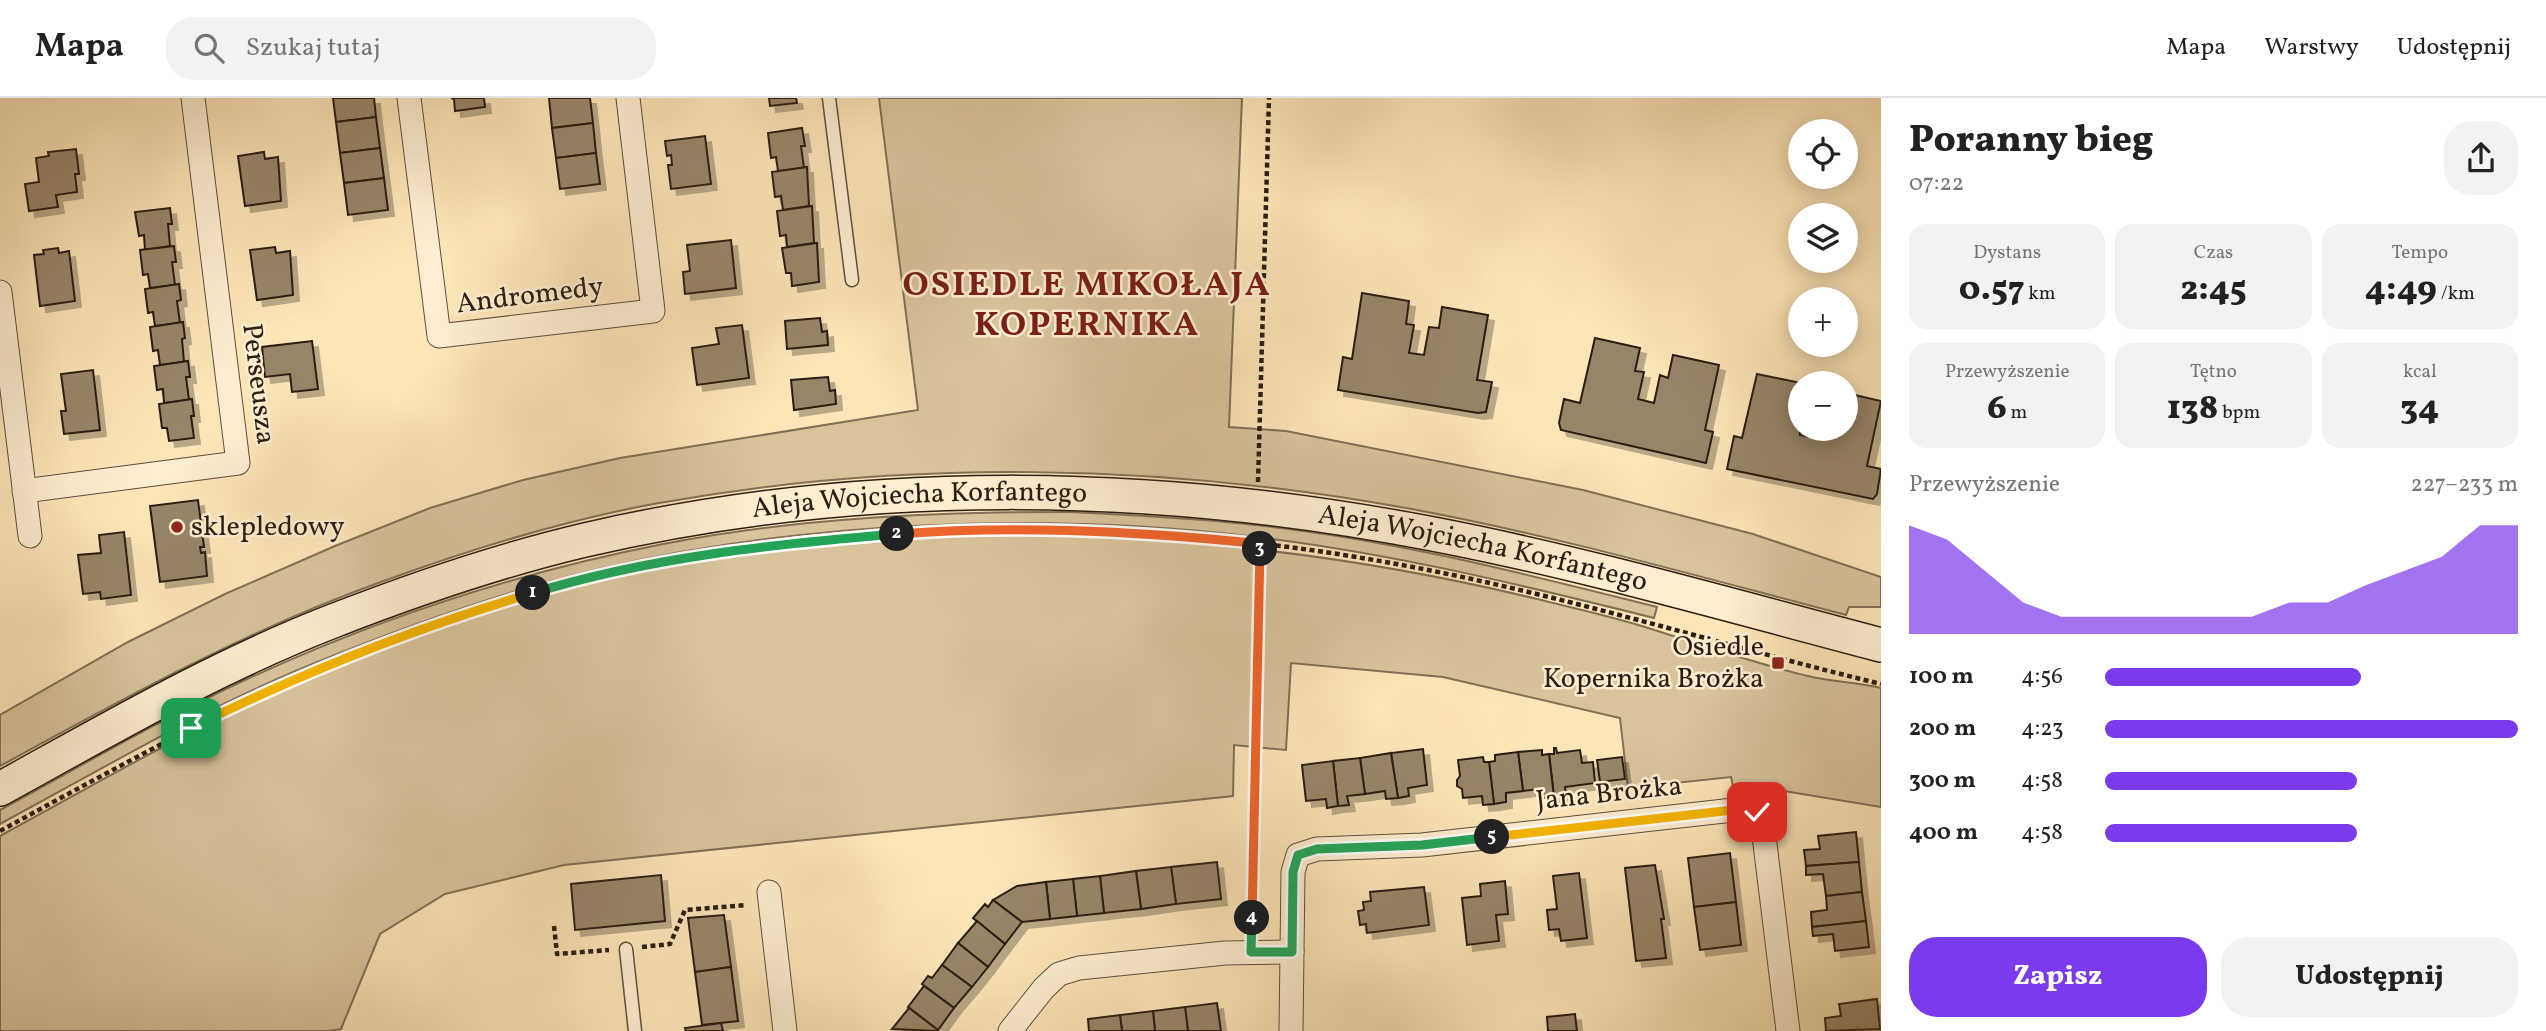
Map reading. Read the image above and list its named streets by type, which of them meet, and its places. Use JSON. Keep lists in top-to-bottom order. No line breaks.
{"streets":{"main road":["Aleja Wojciecha Korfantego"],"street":["Andromedy","Perseusza","Jana Brożka"]},"districts":["OSIEDLE MIKOŁAJA KOPERNIKA"],"places":{"other":["sklepledowy"],"transit":["Osiedle Kopernika Brożka"]},"page":{"header":"Mapa","search":"Szukaj tutaj","nav":["Mapa","Warstwy","Udostępnij"],"heading":["Poranny bieg","07:22"],"map_buttons":["+","−"],"stats":[["Dystans","0.57 km"],["Czas","2:45"],["Tempo","4:49 /km"],["Przewyższenie","6 m"],["Tętno","138 bpm"],["kcal","34"]],"chart":["Przewyższenie","227–233 m"],"pins":["2","3","1","5","4"],"list":[{"name":"100 m","note":"4:56"},{"name":"200 m","note":"4:23"},{"name":"300 m","note":"4:58"},{"name":"400 m","note":"4:58"}],"buttons":["Zapisz","Udostępnij"]}}
